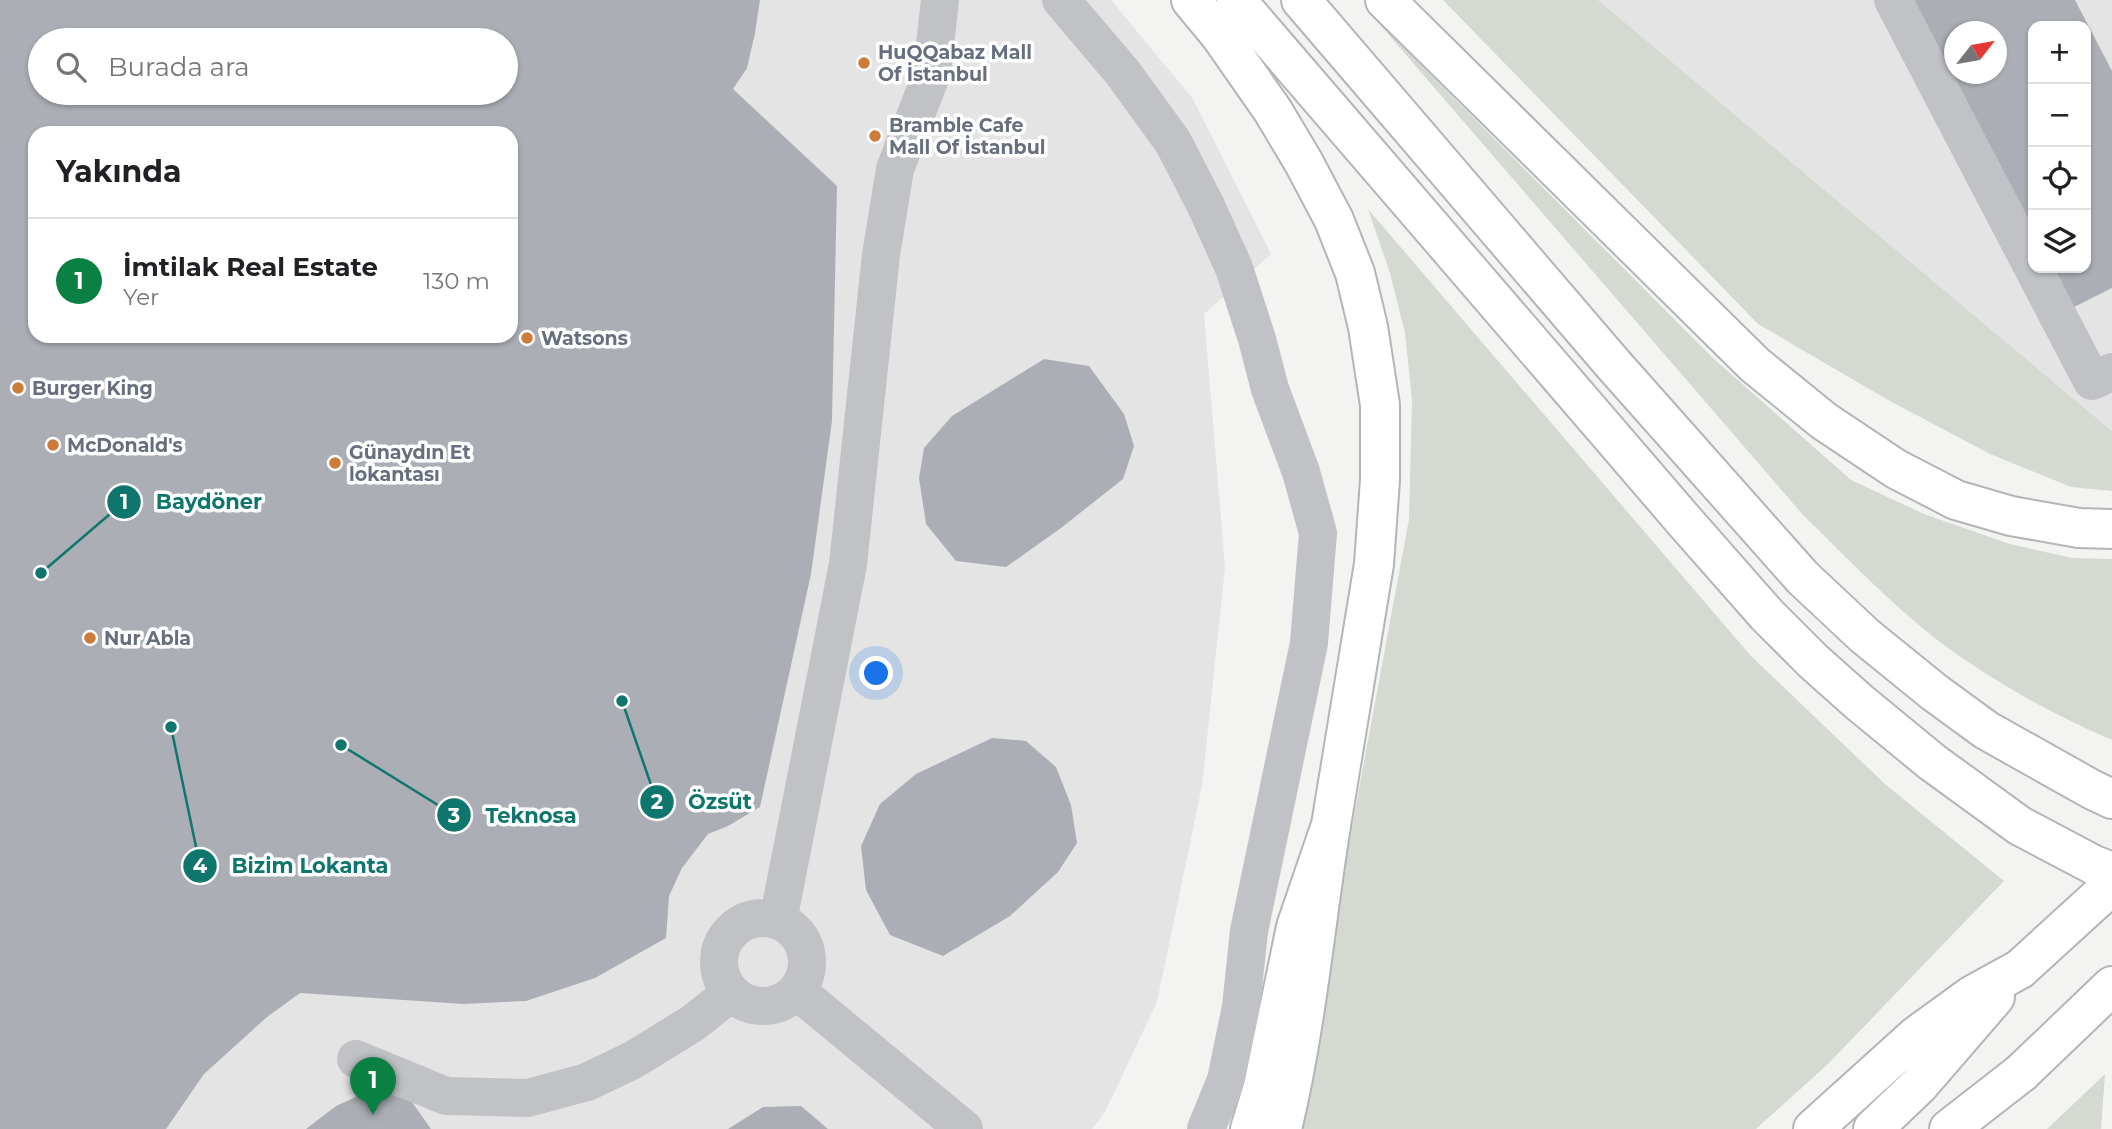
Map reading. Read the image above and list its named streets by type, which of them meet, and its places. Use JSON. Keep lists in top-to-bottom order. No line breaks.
{"places":["HuQQabaz Mall Of İstanbul","Bramble Cafe Mall Of İstanbul","Watsons","Burger King","McDonald's","Günaydın Et lokantası","Baydöner","Nur Abla","Özsüt","Bizim Lokanta","Teknosa"],"north":"top right","page":{"map_buttons":["+","−"],"search":"Burada ara","heading":"Yakında","list":[{"mark":"1","name":"İmtilak Real Estate","note":"Yer","value":"130 m"}],"pins":"1"}}
